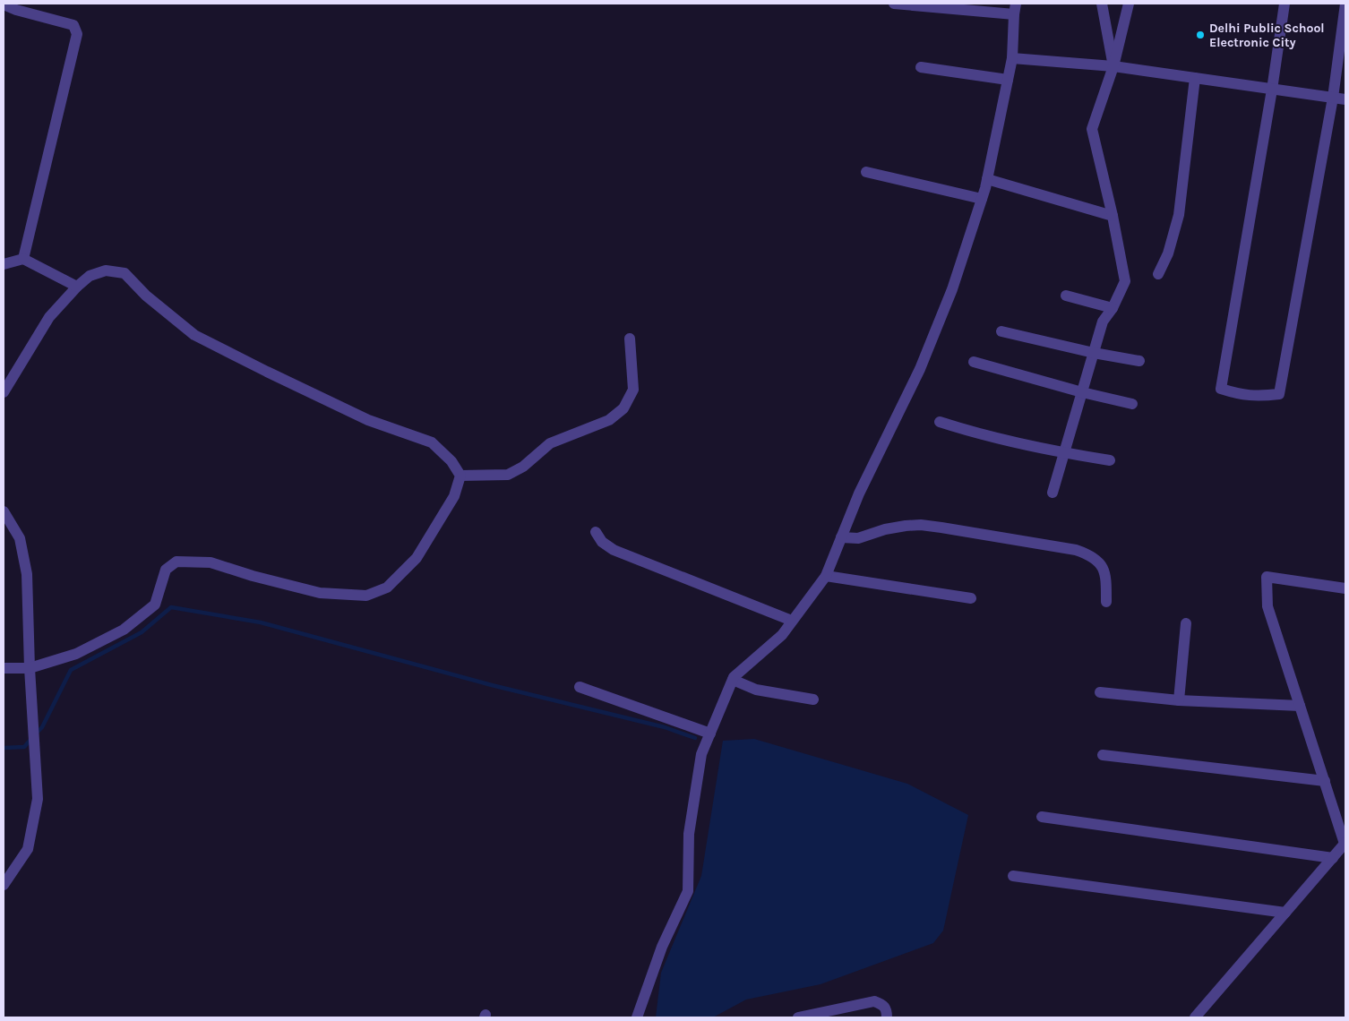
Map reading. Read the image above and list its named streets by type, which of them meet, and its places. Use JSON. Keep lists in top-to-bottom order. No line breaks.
{"places":["Delhi Public School Electronic City"]}
